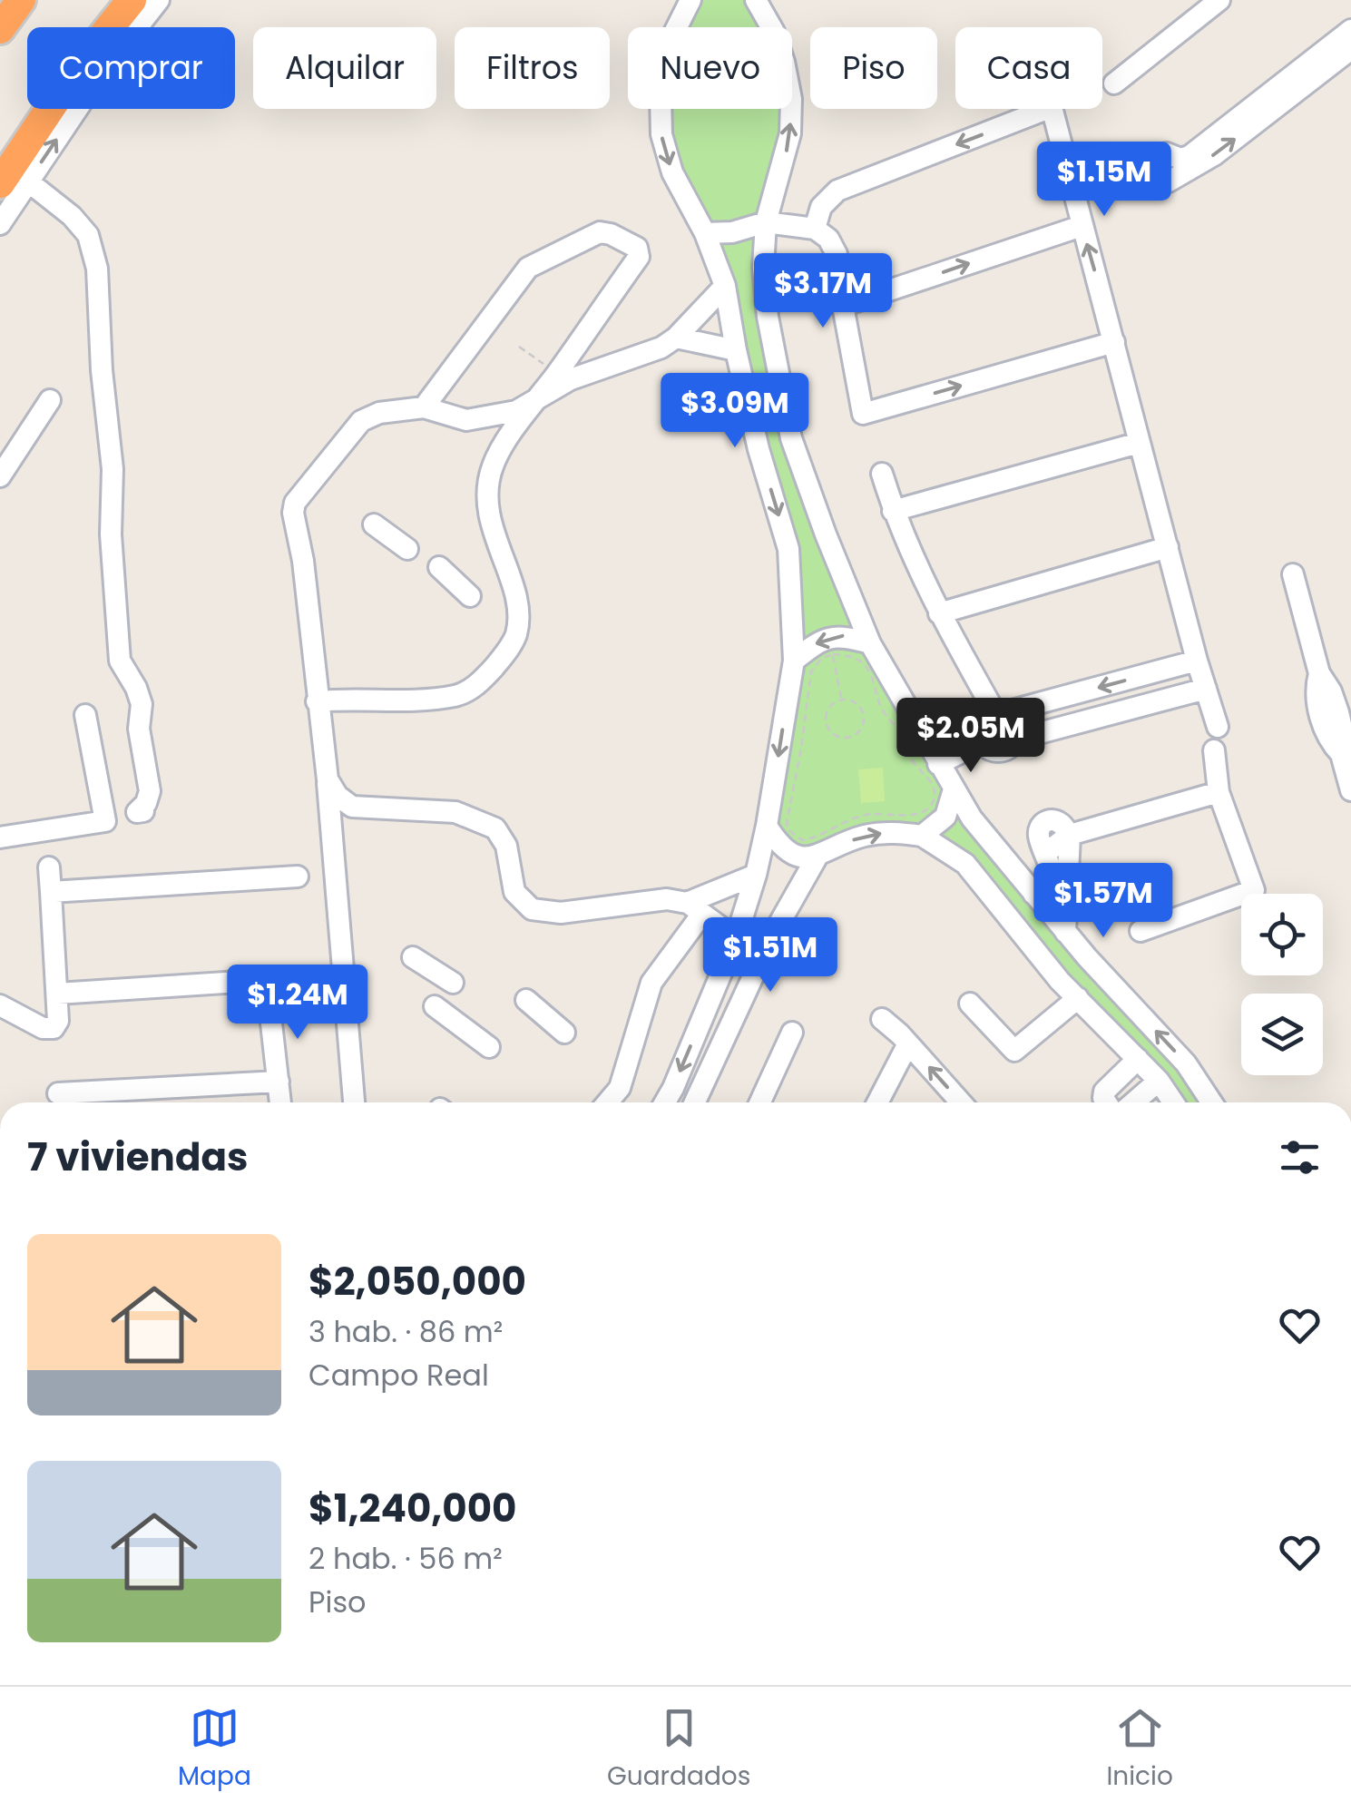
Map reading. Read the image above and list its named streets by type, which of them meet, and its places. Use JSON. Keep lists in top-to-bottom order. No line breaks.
{"page":{"chip":["Comprar","Alquilar","Filtros","Nuevo","Piso","Casa"],"price":["$1.15M","$3.17M","$3.09M","$2.05M","$1.57M","$1.51M","$1.24M"],"heading":"7 viviendas","list":[{"name":"$2,050,000","note":"3 hab. · 86 m² · Campo Real"},{"name":"$1,240,000","note":"2 hab. · 56 m² · Piso"}],"tabs":["Mapa","Guardados","Inicio"]}}
